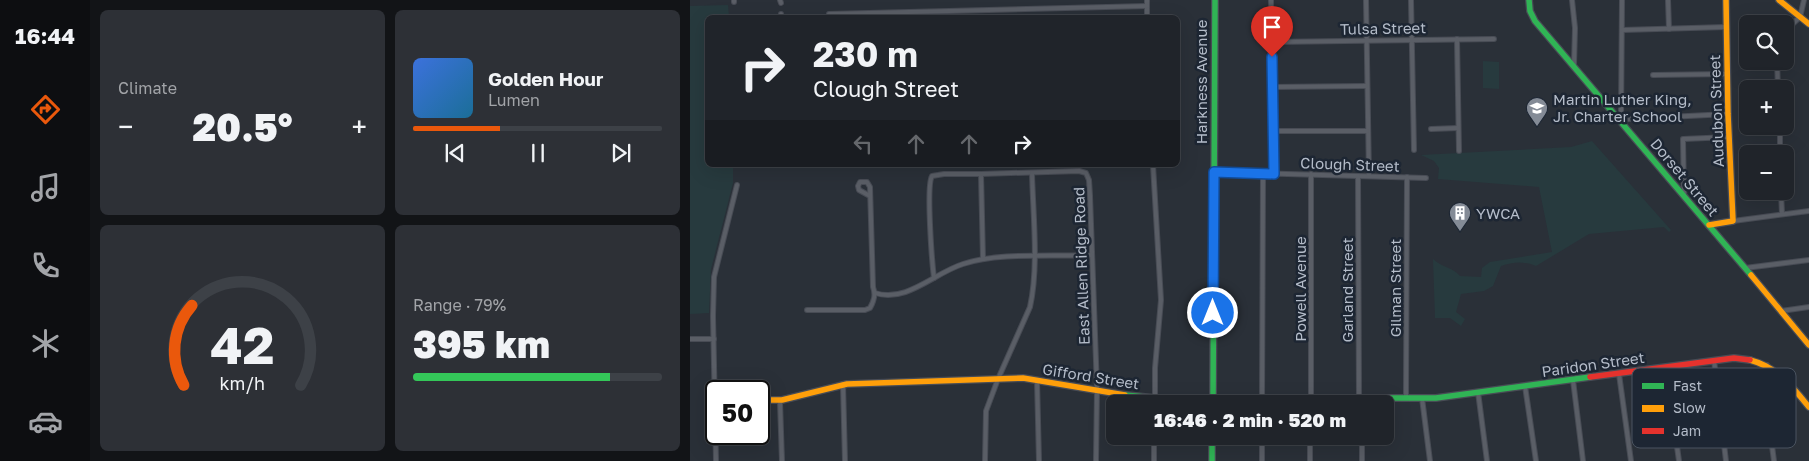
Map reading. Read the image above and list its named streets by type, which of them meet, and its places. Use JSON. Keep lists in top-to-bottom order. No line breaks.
{"streets":{"street":["Tulsa Street","Harkness Avenue","Audubon Street","Clough Street","Dorset Street","East Allen Ridge Road","Gilman Street","Powell Avenue","Garland Street","Paridon Street","Gifford Street"]},"crossings":[["Harkness Avenue","Clough Street"],["Clough Street","Gilman Street"],["Clough Street","Powell Avenue"],["Clough Street","Garland Street"],["East Allen Ridge Road","Gifford Street"],["Gilman Street","Gifford Street"],["Paridon Street","Gifford Street"]],"places":{"school or university":["Martin Luther King, Jr. Charter School"],"building":["YWCA"]},"legend":["Fast","Slow","Jam"],"page":{"tabs":"16:44","tile":["Climate",["Range · 79%","395 km"]],"map_buttons":["+","−"],"turn":["230 m","Clough Street"],"song":["Golden Hour","Lumen"],"heat":["−","20.5°","+"],"limit":"50","trip":"16:46 · 2 min · 520 m","gauge":["42","km/h"]}}
